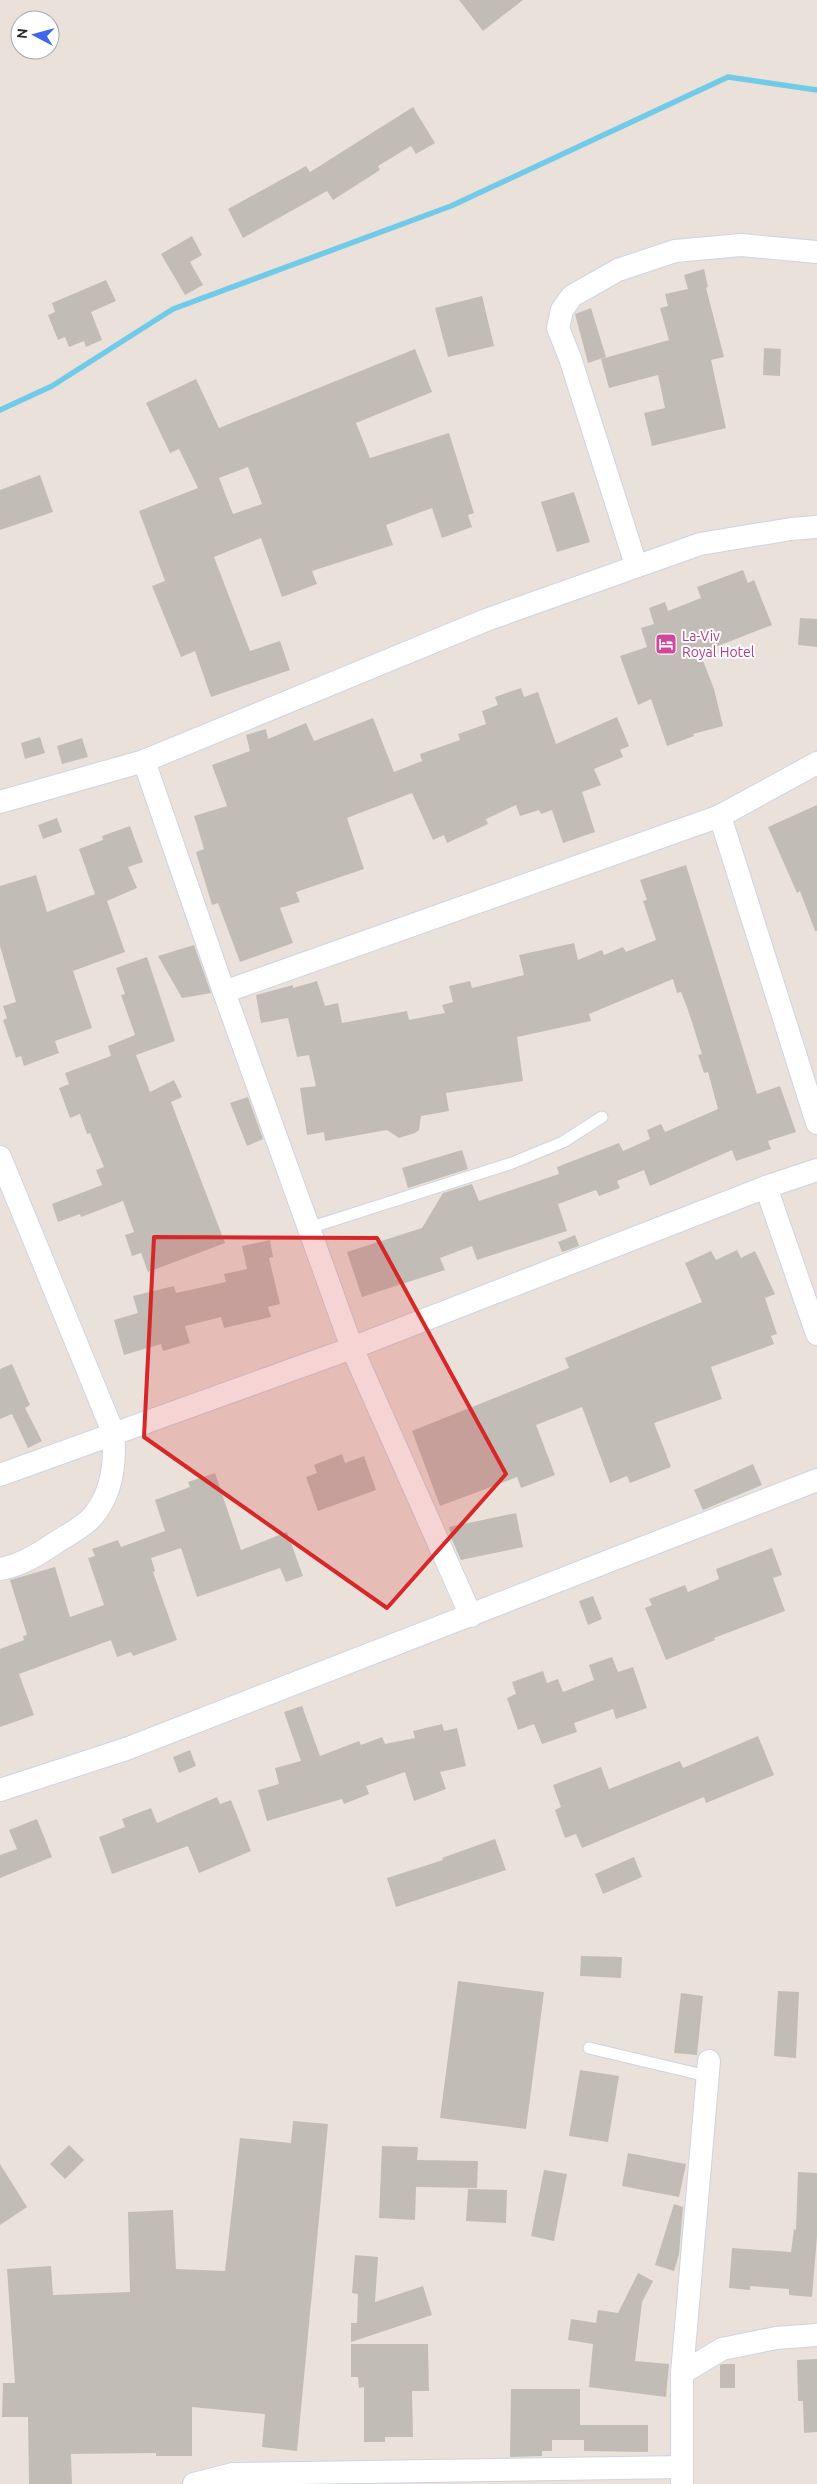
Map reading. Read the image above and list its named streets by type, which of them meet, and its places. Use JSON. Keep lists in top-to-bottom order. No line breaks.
{"places":{"hotel":["La-Viv Royal Hotel"]},"north":"left"}
